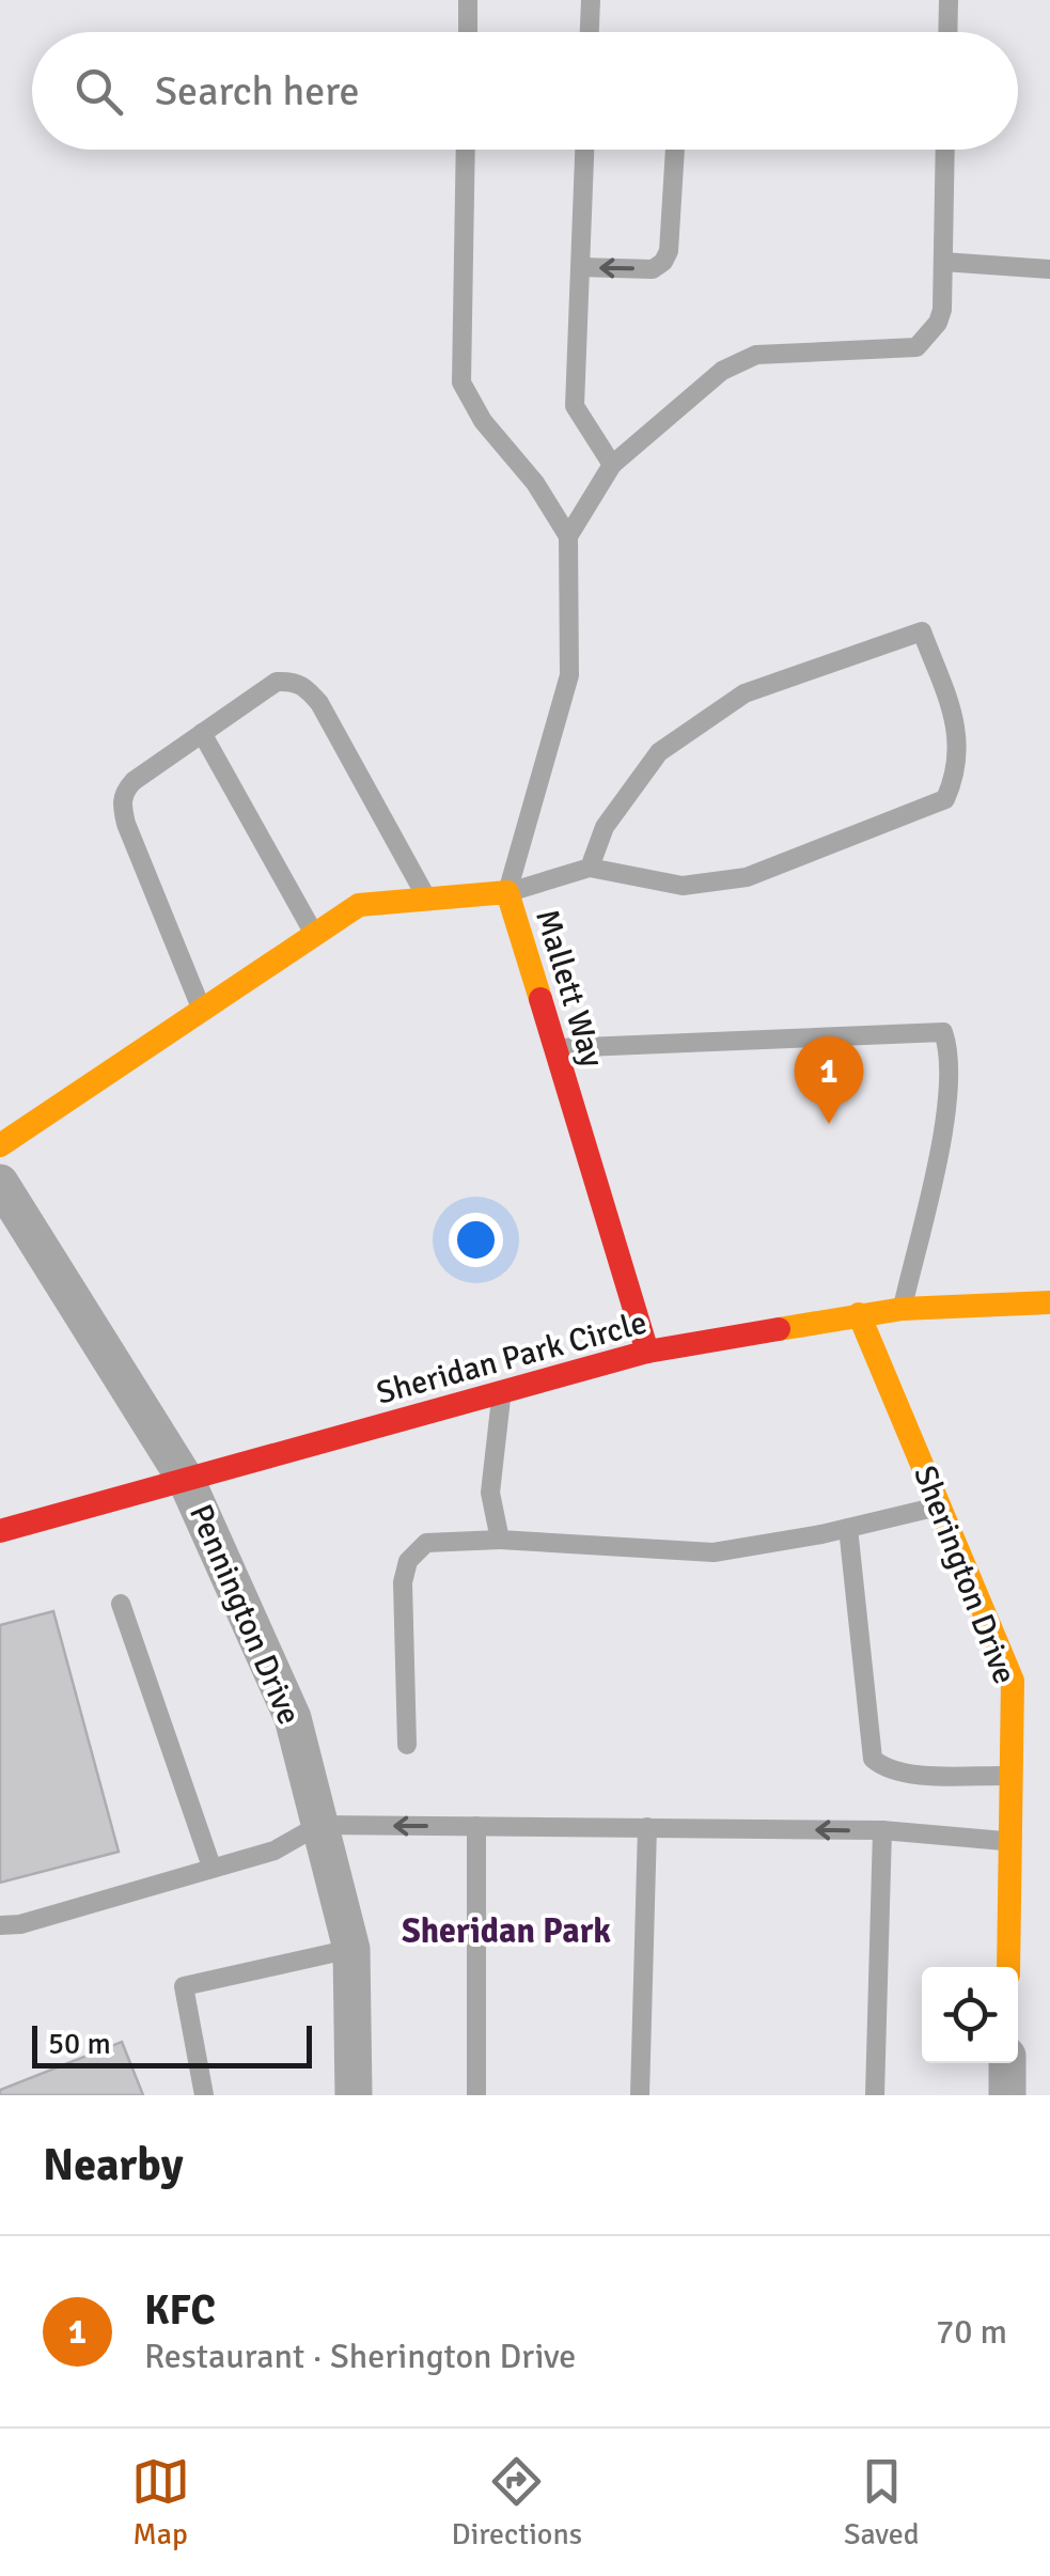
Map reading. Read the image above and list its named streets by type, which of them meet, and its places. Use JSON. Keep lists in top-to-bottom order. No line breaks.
{"streets":{"street":["Mallett Way","Sheridan Park Circle","Sherington Drive","Pennington Drive"]},"crossings":[["Mallett Way","Sheridan Park Circle"],["Sheridan Park Circle","Sherington Drive"],["Sheridan Park Circle","Pennington Drive"]],"districts":["Sheridan Park"],"scale_bar":"50 m","page":{"search":"Search here","pins":"1","scale":"50 m","heading":"Nearby","list":[{"mark":"1","name":"KFC","note":"Restaurant · Sherington Drive","value":"70 m"}],"nav":["Map","Directions","Saved"]}}
